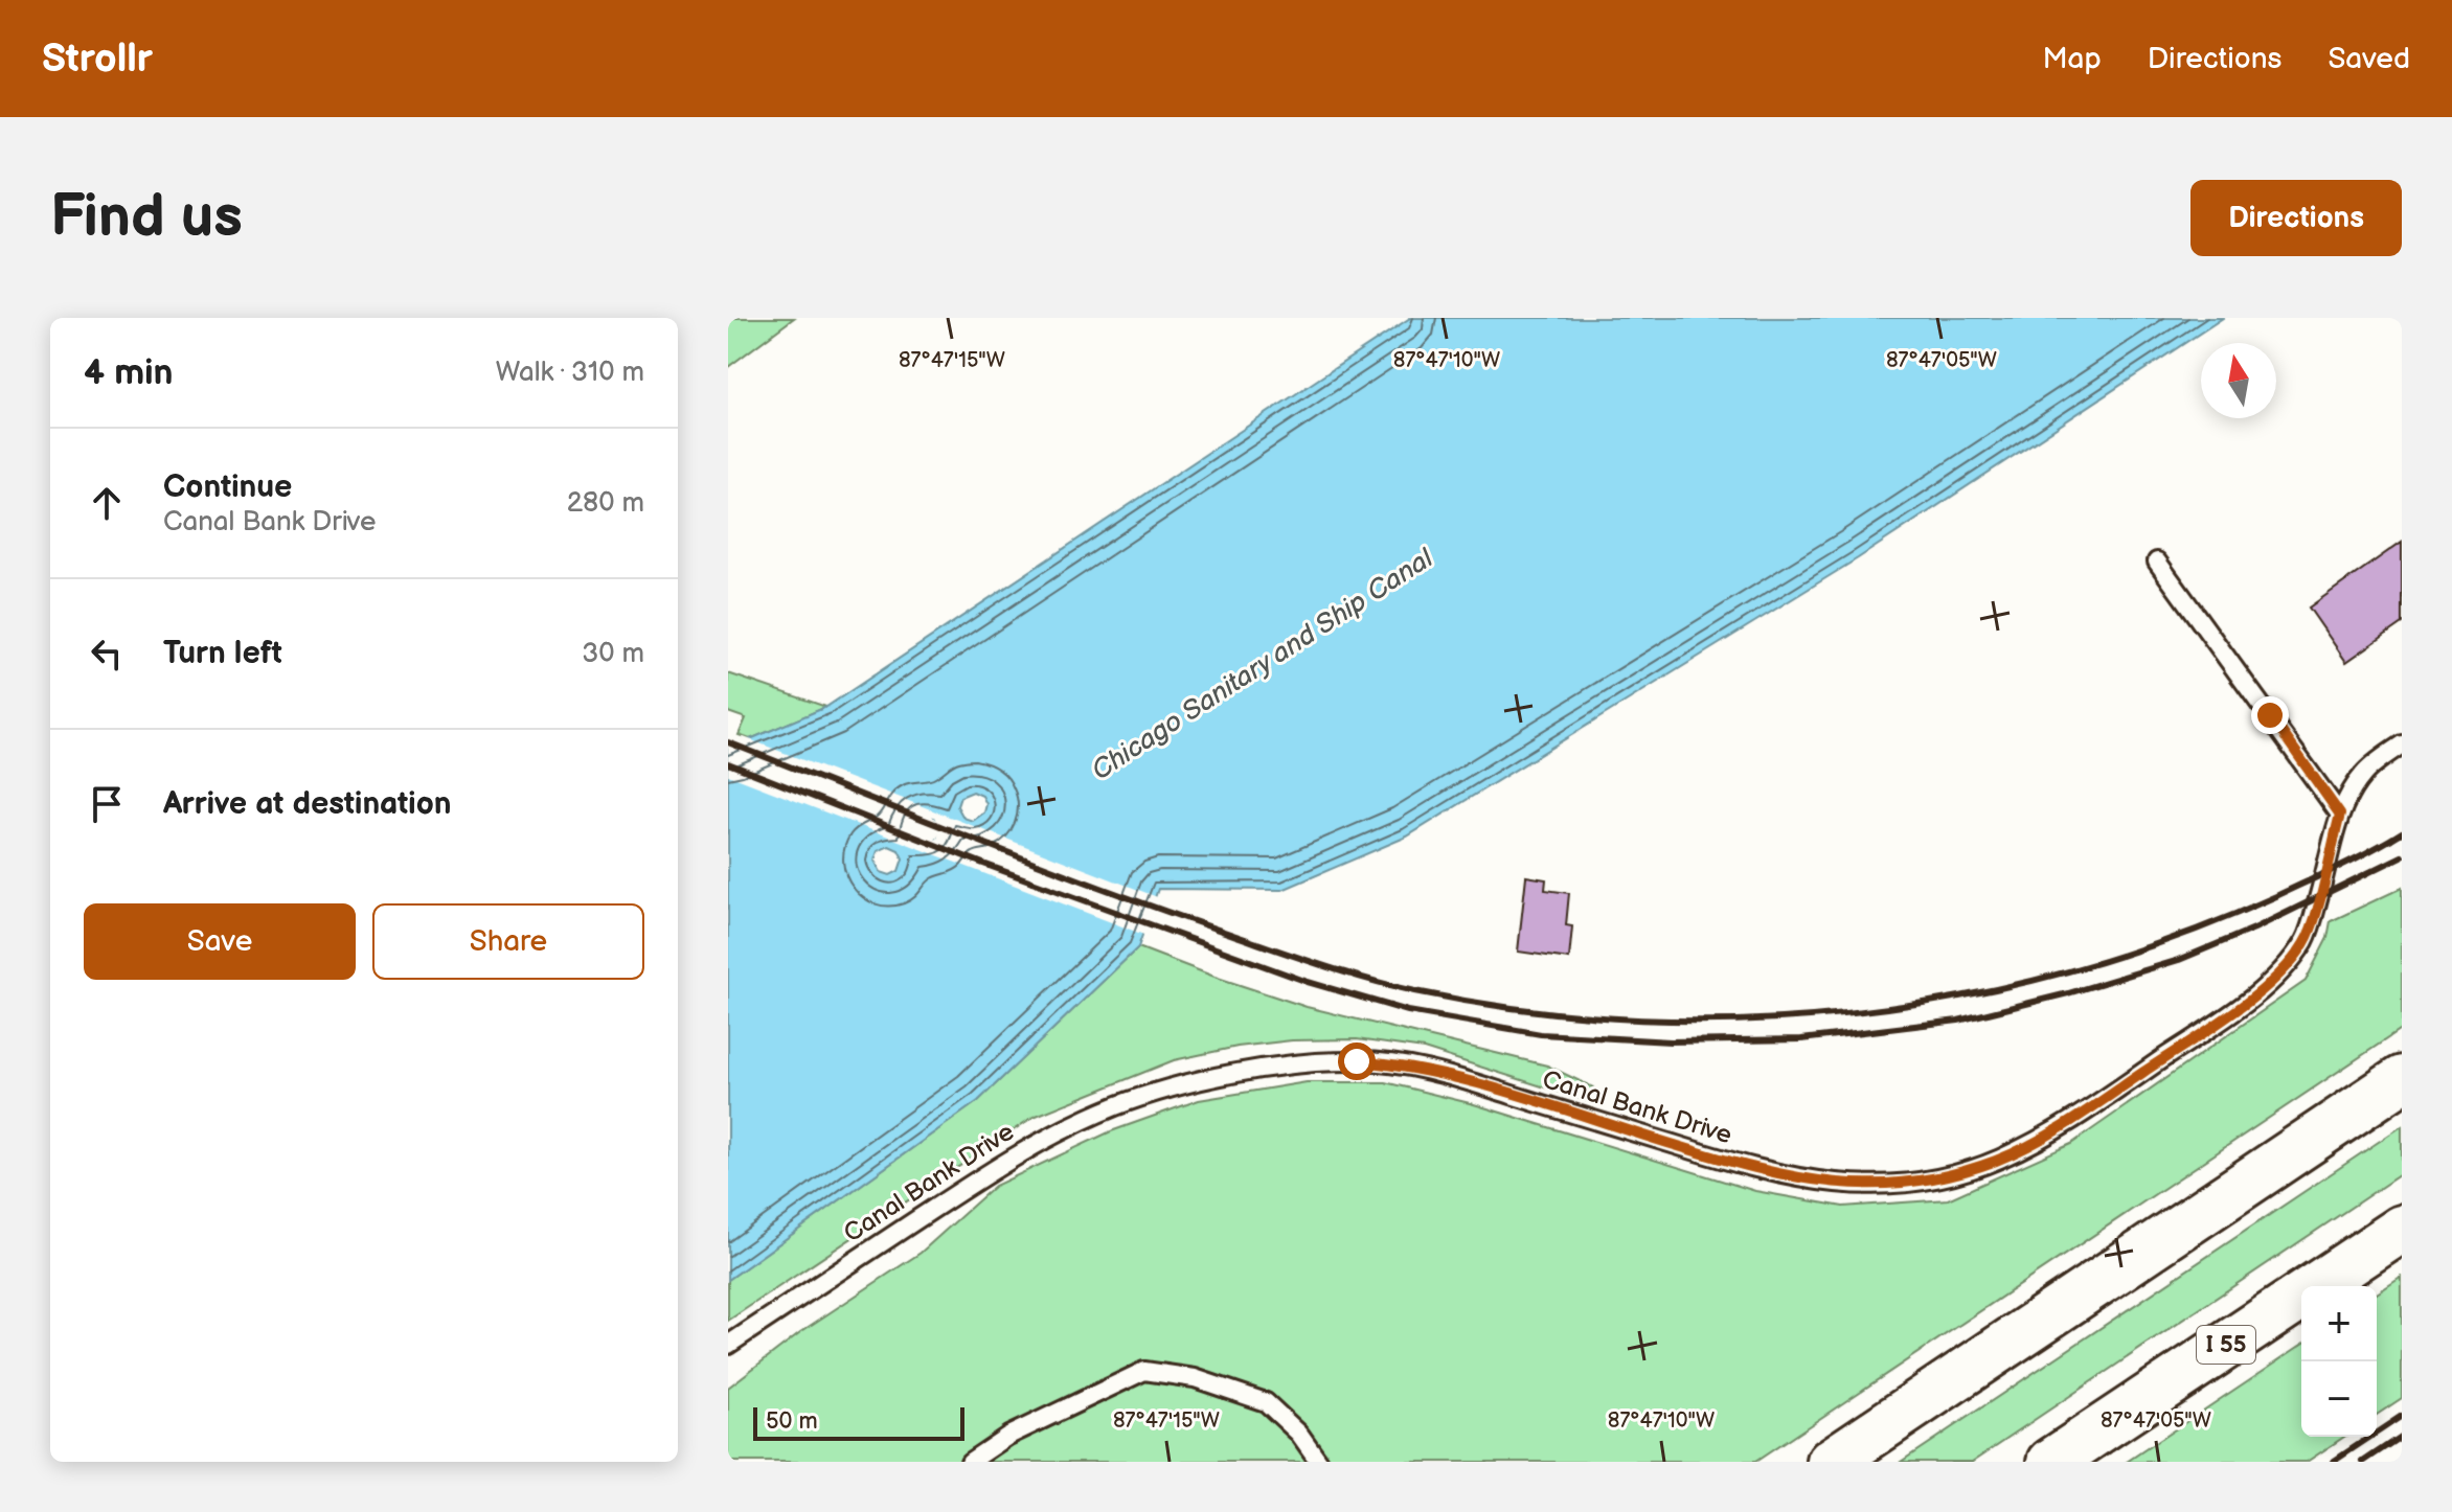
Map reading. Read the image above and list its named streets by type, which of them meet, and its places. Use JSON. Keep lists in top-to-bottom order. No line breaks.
{"streets":{"highway":["I 55"],"lane":["Canal Bank Drive"]},"water":["Chicago Sanitary and Ship Canal"],"scale_bar":"50 m","north":"top","page":{"header":"Strollr","nav":["Map","Directions","Saved"],"buttons":["Directions",["Save","Share"]],"title":"Find us","heading":["4 min","Walk · 310 m"],"list":[["Continue","Canal Bank Drive","280 m"],["Turn left","30 m"],"Arrive at destination"],"map_buttons":["+","−"],"scale":"50 m"},"coordinates":["87°47'10\"W","87°47'05\"W","87°47'15\"W"]}
